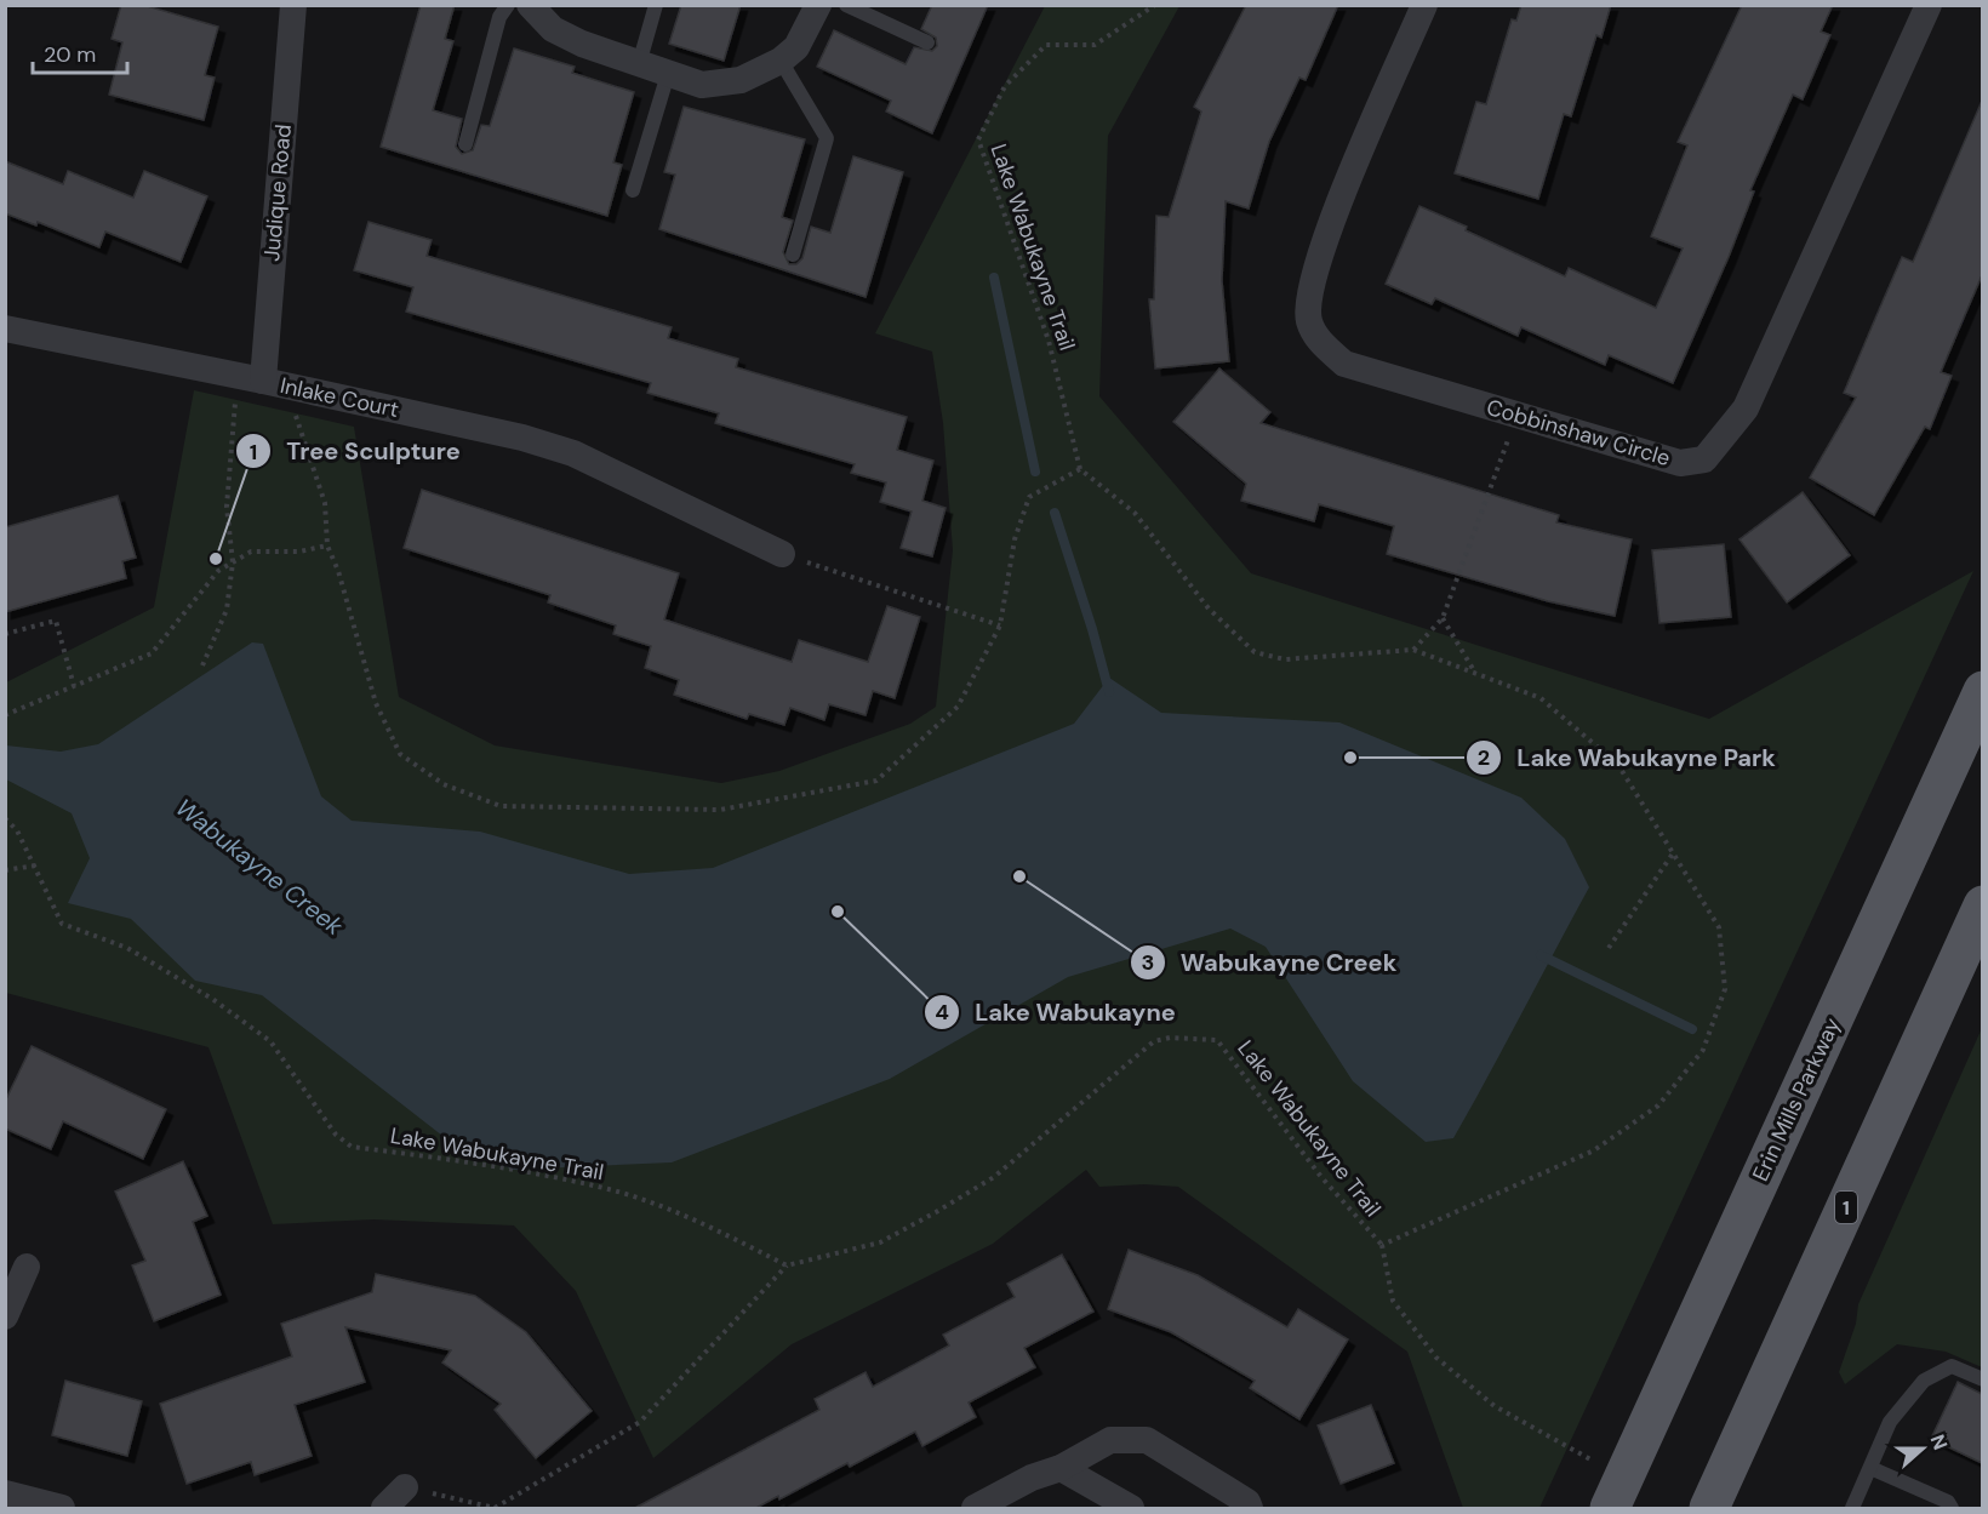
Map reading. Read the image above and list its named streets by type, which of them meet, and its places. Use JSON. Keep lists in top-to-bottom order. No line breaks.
{"streets":{"main road":["Erin Mills Parkway","1"],"street":["Judique Road","Inlake Court","Cobbinshaw Circle"],"path":["Lake Wabukayne Trail"]},"crossings":[["Judique Road","Inlake Court"]],"water":["Wabukayne Creek"],"places":["Tree Sculpture","Lake Wabukayne Park","Wabukayne Creek","Lake Wabukayne"],"scale_bar":"20 m","north":"right"}
